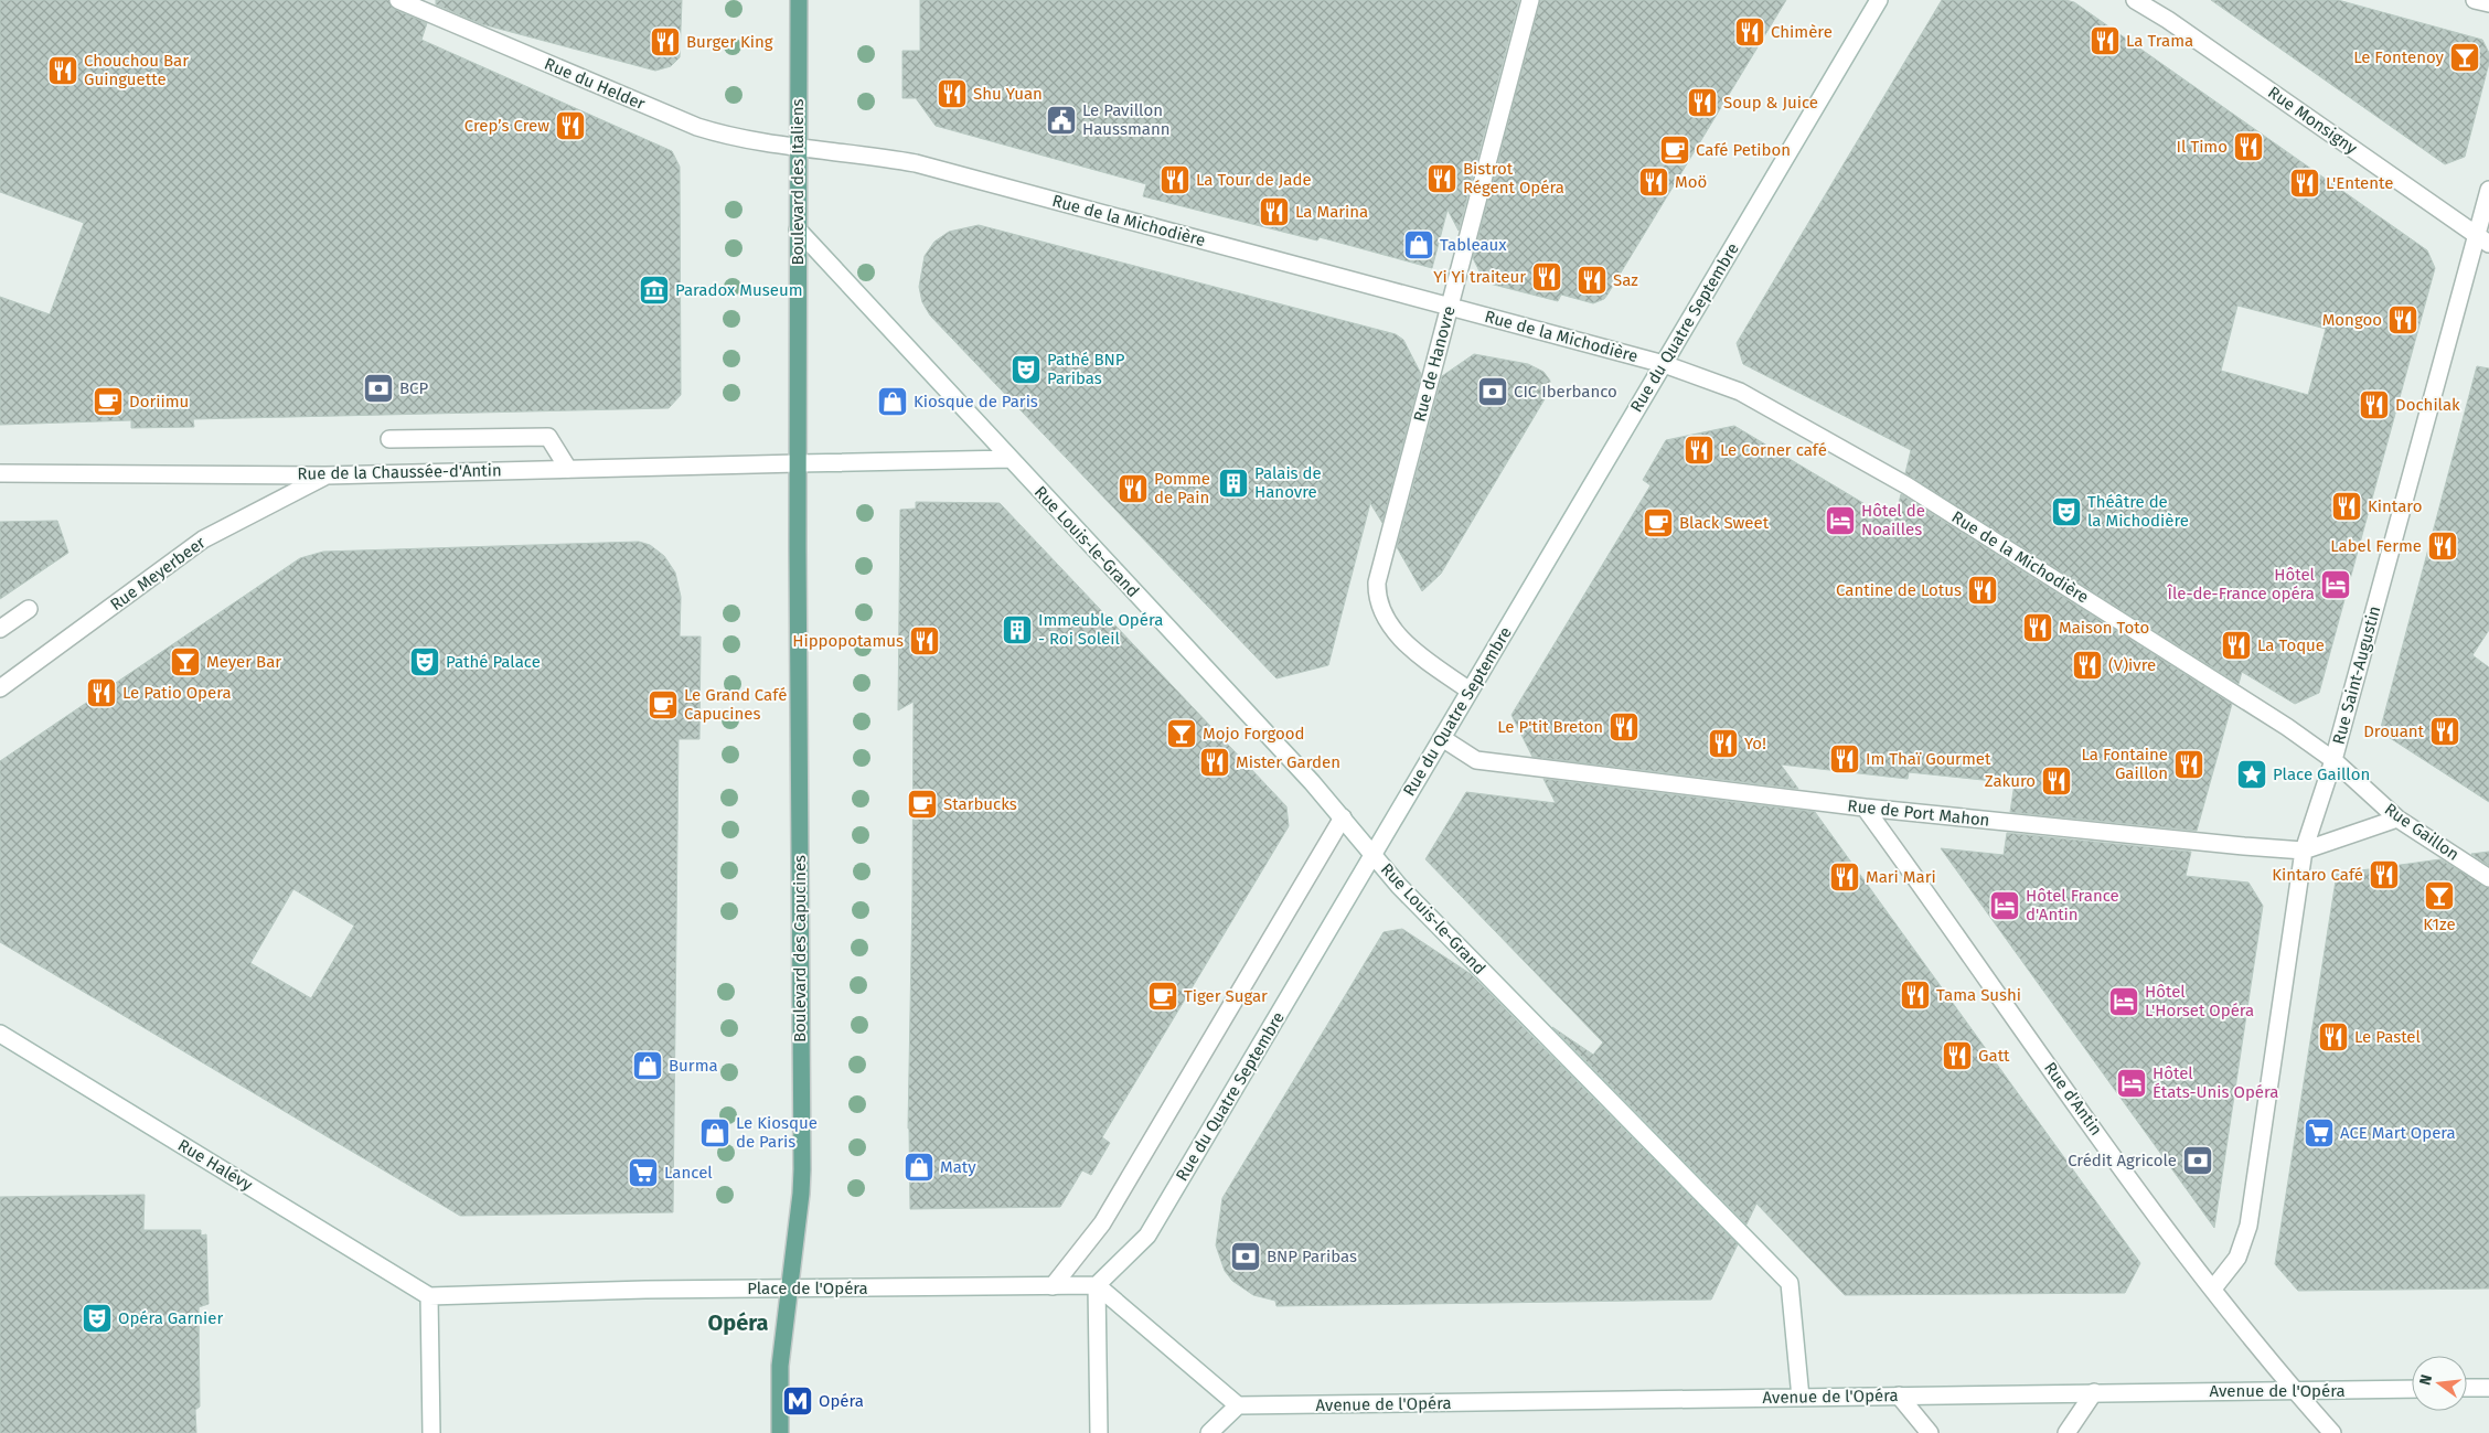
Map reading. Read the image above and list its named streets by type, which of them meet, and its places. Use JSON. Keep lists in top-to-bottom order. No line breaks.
{"streets":{"main road":["Boulevard des Italiens","Boulevard des Capucines"],"street":["Rue du Helder","Rue Monsigny","Rue de la Michodière","Rue du Quatre Septembre","Rue de Hanovre","Rue de la Chaussée-d'Antin","Rue Louis-le-Grand","Rue Meyerbeer","Rue Saint-Augustin","Rue de Port Mahon","Rue Gaillon","Rue d'Antin","Rue Halévy","Place de l'Opéra","Avenue de l'Opéra"]},"crossings":[["Rue du Helder","Boulevard des Italiens"],["Rue du Helder","Rue de la Michodière"],["Rue Monsigny","Rue Saint-Augustin"],["Boulevard des Italiens","Rue de la Michodière"],["Boulevard des Italiens","Rue de la Chaussée-d'Antin"],["Boulevard des Italiens","Rue Louis-le-Grand"],["Boulevard des Italiens","Boulevard des Capucines"],["Rue de la Michodière","Rue du Quatre Septembre"],["Rue de la Michodière","Rue de Hanovre"],["Rue de la Michodière","Rue Saint-Augustin"],["Rue de la Michodière","Rue Gaillon"],["Rue du Quatre Septembre","Rue de Hanovre"],["Rue du Quatre Septembre","Rue Louis-le-Grand"],["Rue du Quatre Septembre","Rue de Port Mahon"],["Rue du Quatre Septembre","Place de l'Opéra"],["Rue de la Chaussée-d'Antin","Rue Meyerbeer"],["Rue de la Chaussée-d'Antin","Boulevard des Capucines"],["Rue Louis-le-Grand","Avenue de l'Opéra"],["Rue Saint-Augustin","Rue de Port Mahon"],["Rue Saint-Augustin","Rue Gaillon"],["Rue Saint-Augustin","Rue d'Antin"],["Rue de Port Mahon","Rue Gaillon"],["Rue de Port Mahon","Rue d'Antin"],["Boulevard des Capucines","Place de l'Opéra"],["Rue d'Antin","Avenue de l'Opéra"],["Rue Halévy","Place de l'Opéra"]],"districts":["Opéra"],"places":{"restaurant":["Chimère","La Trama","Burger King","Chouchou Bar Guinguette","Shu Yuan","Soup & Juice","Crep’s Crew","Il Timo","Bistrot Régent Opéra","La Tour de Jade","Moö","L'Entente","La Marina","Yi Yi traiteur","Saz","Mongoo","Dochilak","Le Corner café","Pomme de Pain","Kintaro","Label Ferme","Cantine de Lotus","Maison Toto","Hippopotamus","La Toque","(V)ivre","Le Patio Opera","Le P'tit Breton","Drouant","Yo!","Im Thaï Gourmet","Mister Garden","La Fontaine Gaillon","Zakuro","Kintaro Café","Mari Mari","Tama Sushi","Le Pastel","Gatt"],"bar":["Le Fontenoy","Meyer Bar","Mojo Forgood","K1ze"],"public building":["Le Pavillon Haussmann"],"cafe":["Café Petibon","Doriimu","Black Sweet","Le Grand Café Capucines","Starbucks","Tiger Sugar"],"shop":["Tableaux","Kiosque de Paris","Burma","Le Kiosque de Paris","Maty"],"museum":["Paradox Museum"],"theatre":["Pathé BNP Paribas","Théâtre de la Michodière","Pathé Palace","Opéra Garnier"],"bank":["BCP","CIC Iberbanco","Crédit Agricole","BNP Paribas"],"building":["Palais de Hanovre","Immeuble Opéra - Roi Soleil"],"hotel":["Hôtel de Noailles","Hôtel Île-de-France opéra","Hôtel France d'Antin","Hôtel L'Horset Opéra","Hôtel États-Unis Opéra"],"place":["Place Gaillon"],"supermarket":["ACE Mart Opera","Lancel"],"metro station":["Opéra"]},"north":"left"}
